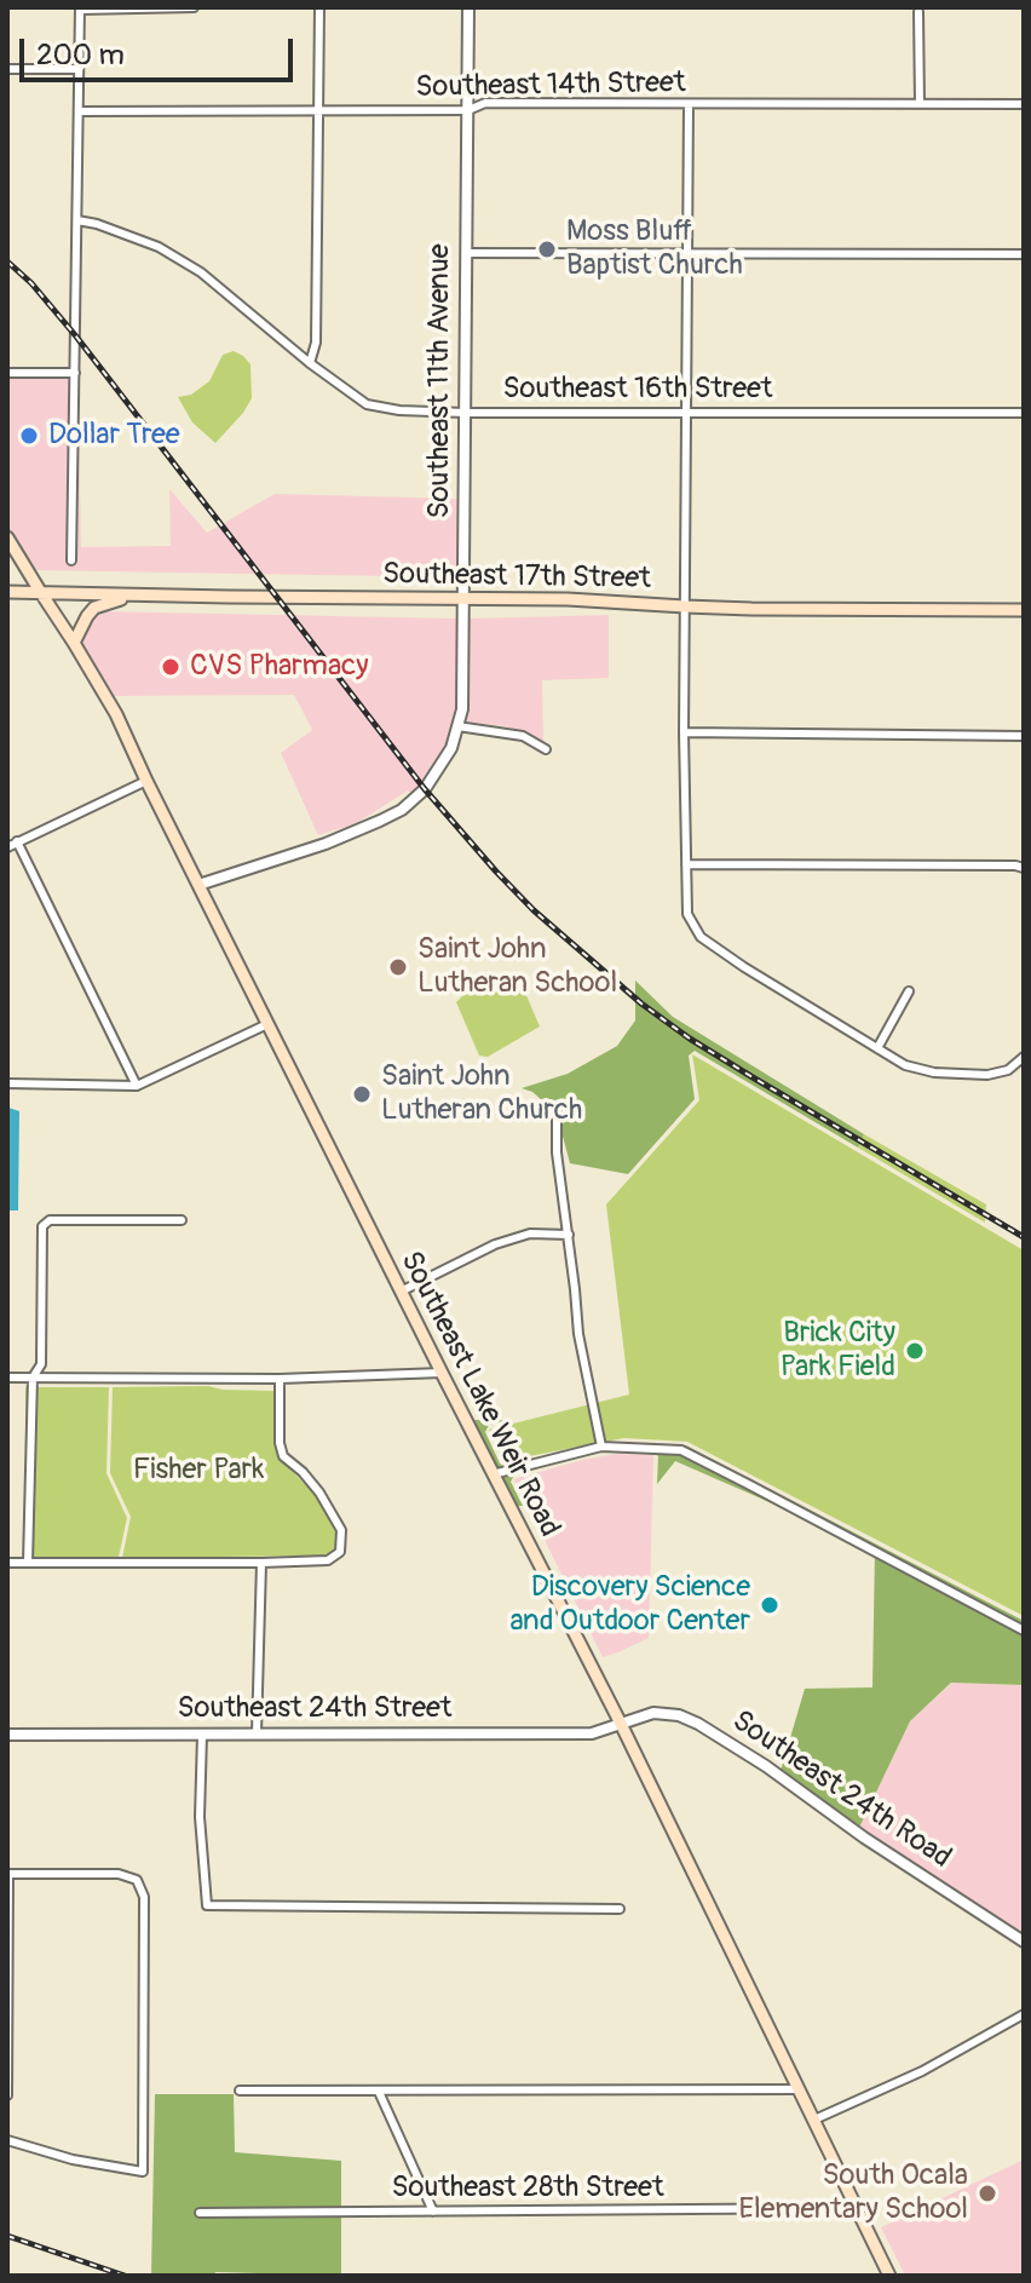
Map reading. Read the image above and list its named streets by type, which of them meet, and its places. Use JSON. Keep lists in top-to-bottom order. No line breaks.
{"streets":{"main road":["Southeast 17th Street","Southeast Lake Weir Road"],"street":["Southeast 14th Street","Southeast 11th Avenue","Southeast 16th Street","Southeast 24th Street","Southeast 24th Road","Southeast 28th Street"]},"crossings":[["Southeast 14th Street","Southeast 11th Avenue"],["Southeast 11th Avenue","Southeast 16th Street"],["Southeast 11th Avenue","Southeast 17th Street"],["Southeast 11th Avenue","Southeast Lake Weir Road"],["Southeast 17th Street","Southeast Lake Weir Road"],["Southeast Lake Weir Road","Southeast 24th Street"],["Southeast Lake Weir Road","Southeast 24th Road"],["Southeast Lake Weir Road","Southeast 28th Street"],["Southeast 24th Street","Southeast 24th Road"]],"parks":["Fisher Park"],"places":["Moss Bluff Baptist Church","Dollar Tree","CVS Pharmacy","Saint John Lutheran School","Saint John Lutheran Church","Brick City Park Field","Discovery Science and Outdoor Center","South Ocala Elementary School"],"scale_bar":"200 m"}
